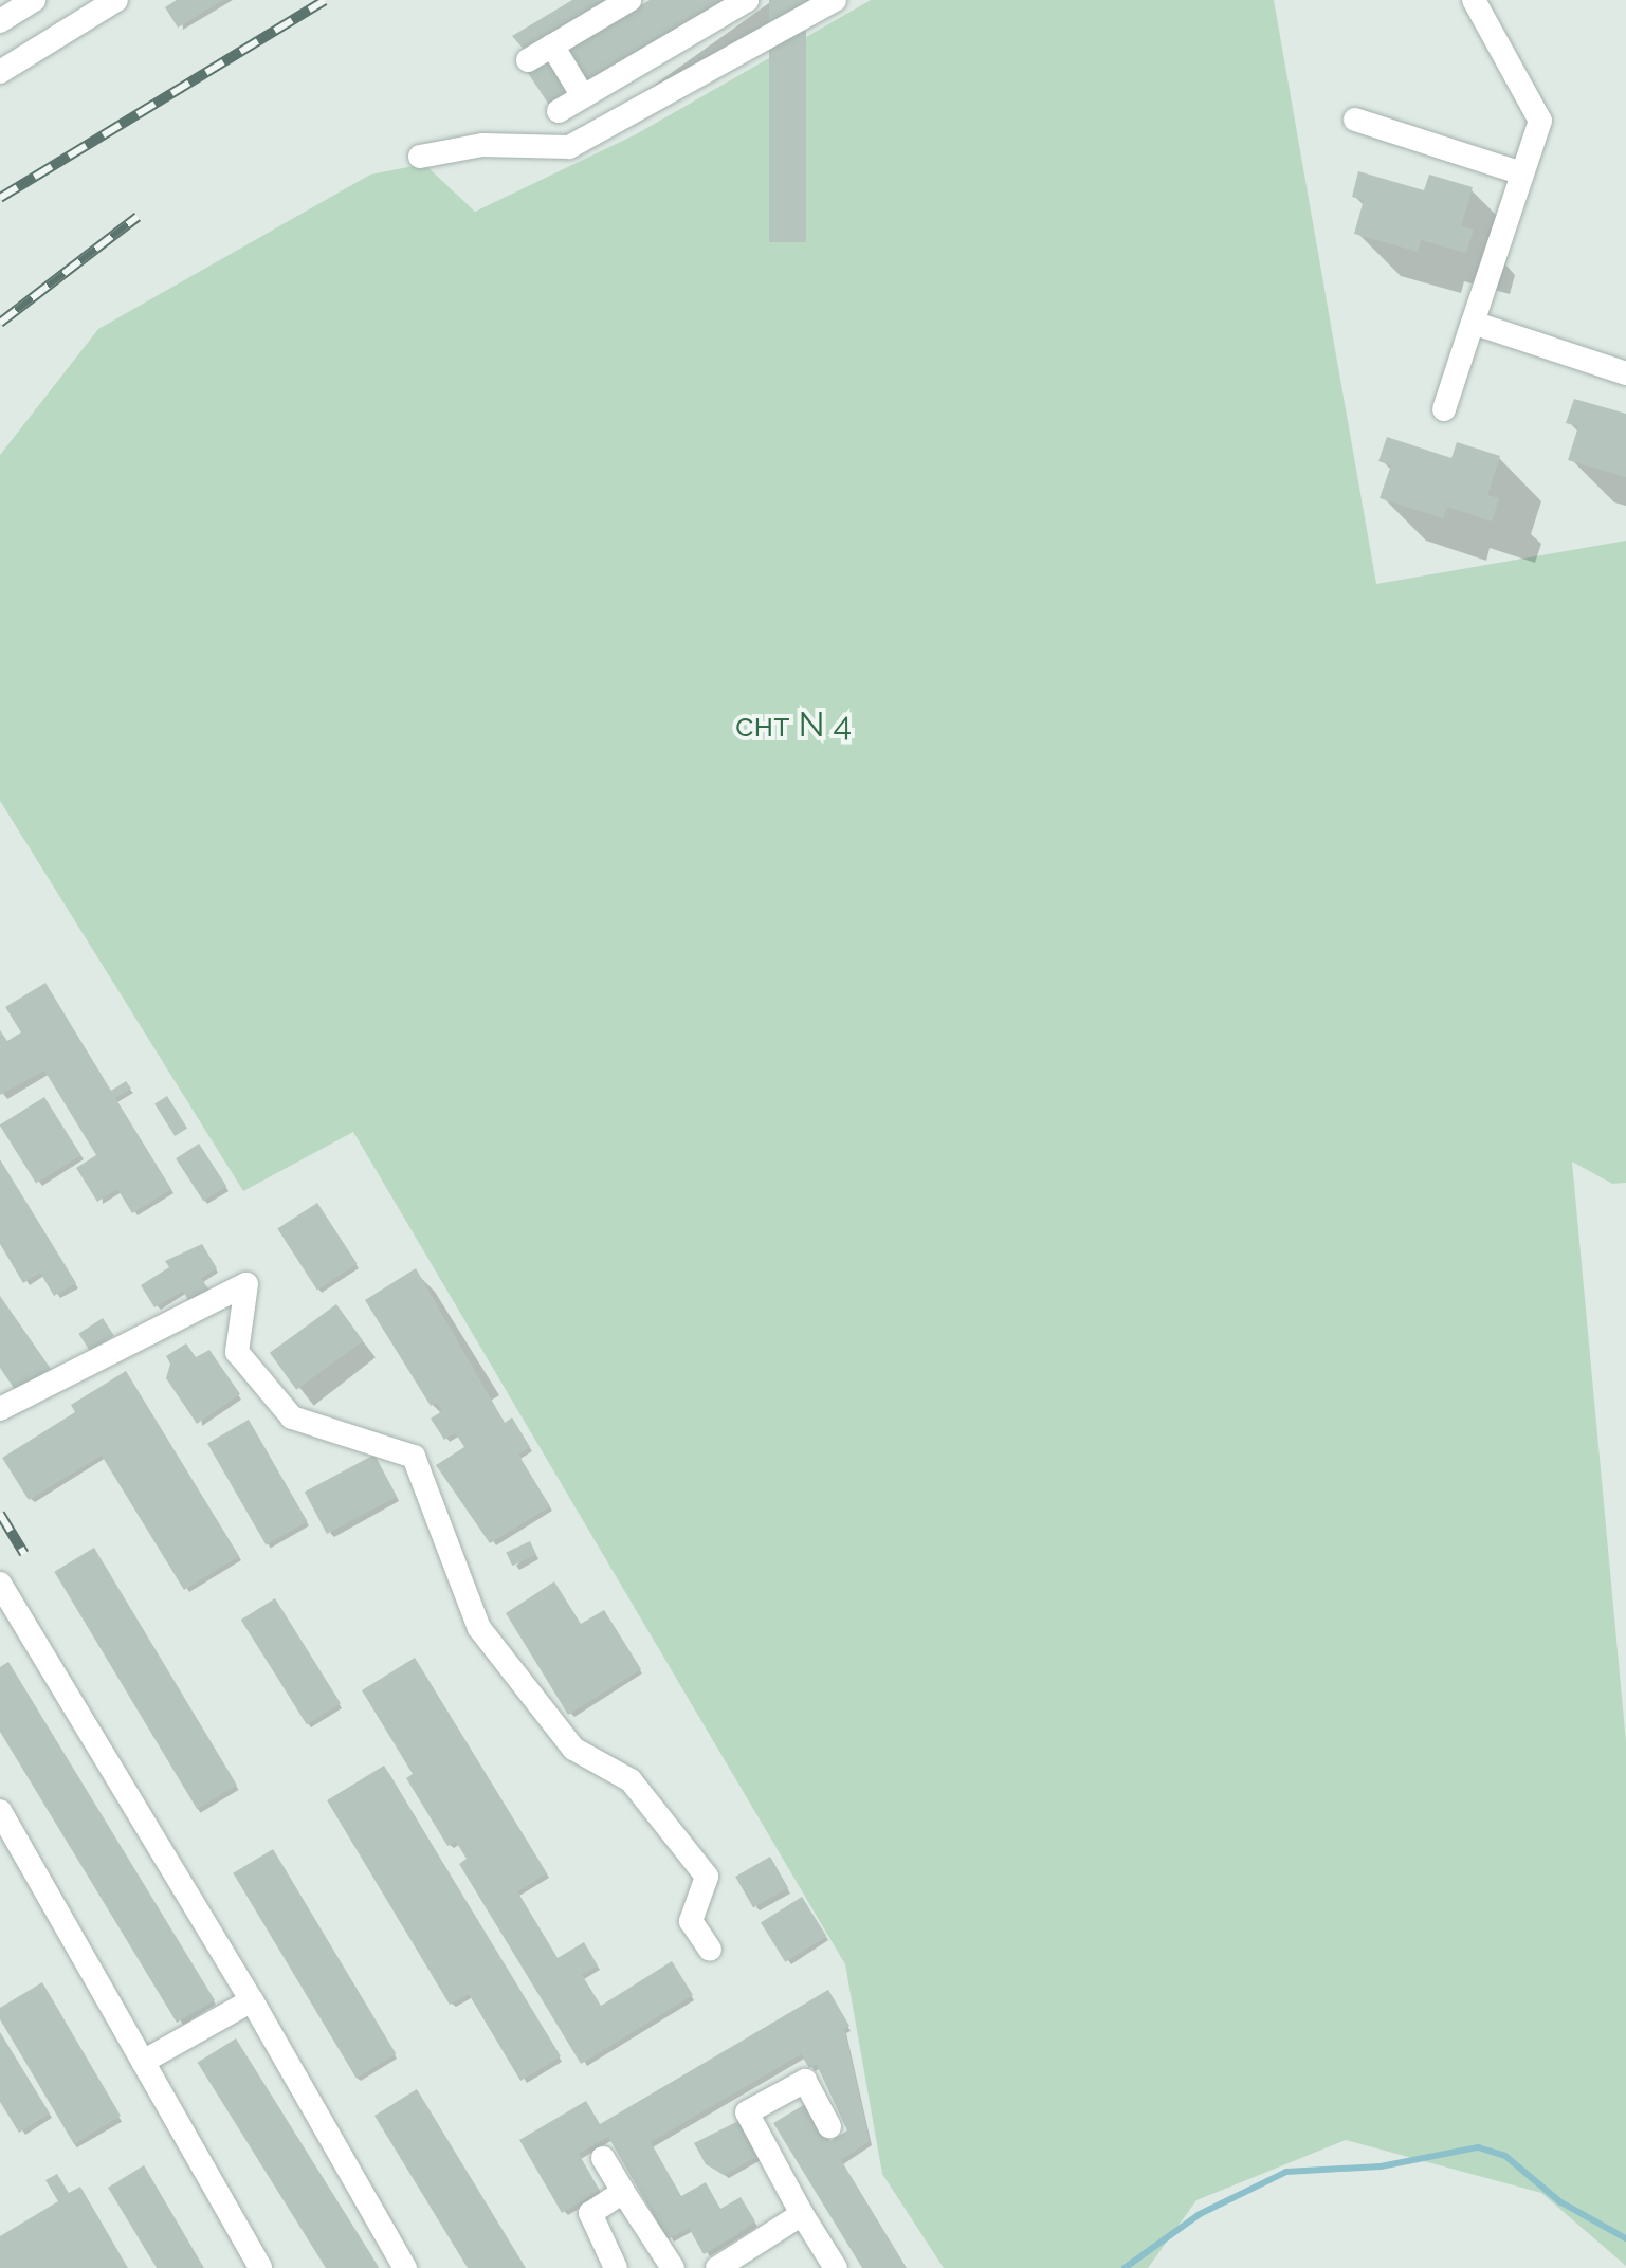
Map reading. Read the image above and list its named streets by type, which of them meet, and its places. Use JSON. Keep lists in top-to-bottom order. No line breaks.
{"parks":["снт N 4"]}
